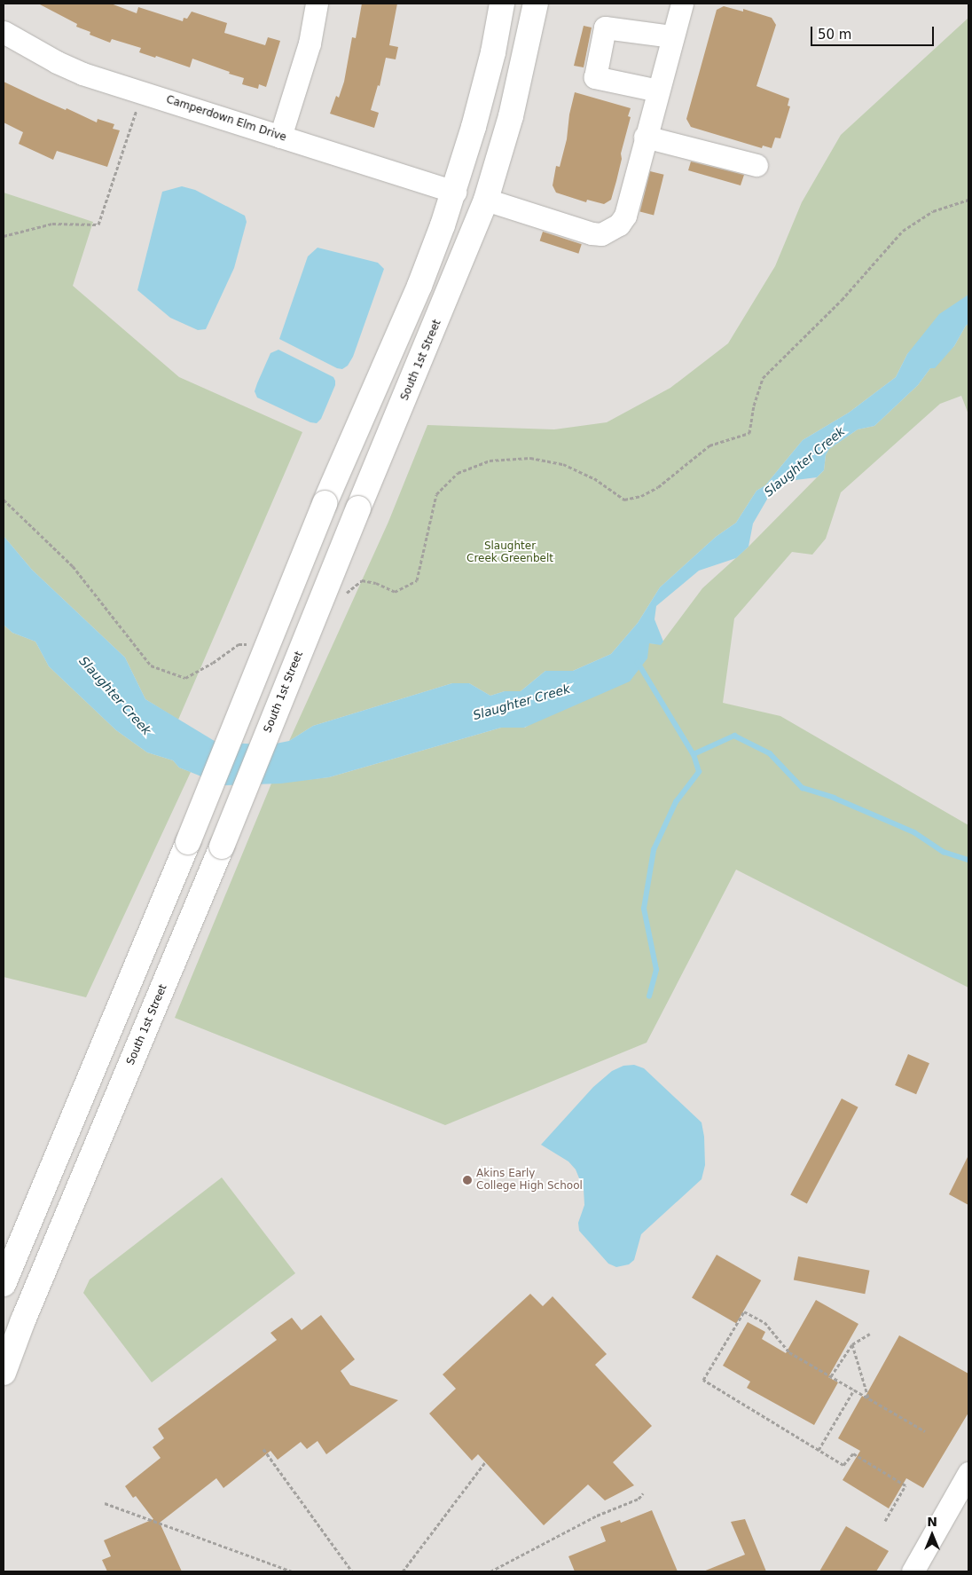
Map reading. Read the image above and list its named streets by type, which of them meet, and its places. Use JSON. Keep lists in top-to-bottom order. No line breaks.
{"streets":{"main road":["South 1st Street"],"street":["Camperdown Elm Drive"]},"water":["Slaughter Creek"],"parks":["Slaughter Creek Greenbelt"],"places":["Akins Early College High School"],"scale_bar":"50 m","north":"top"}
